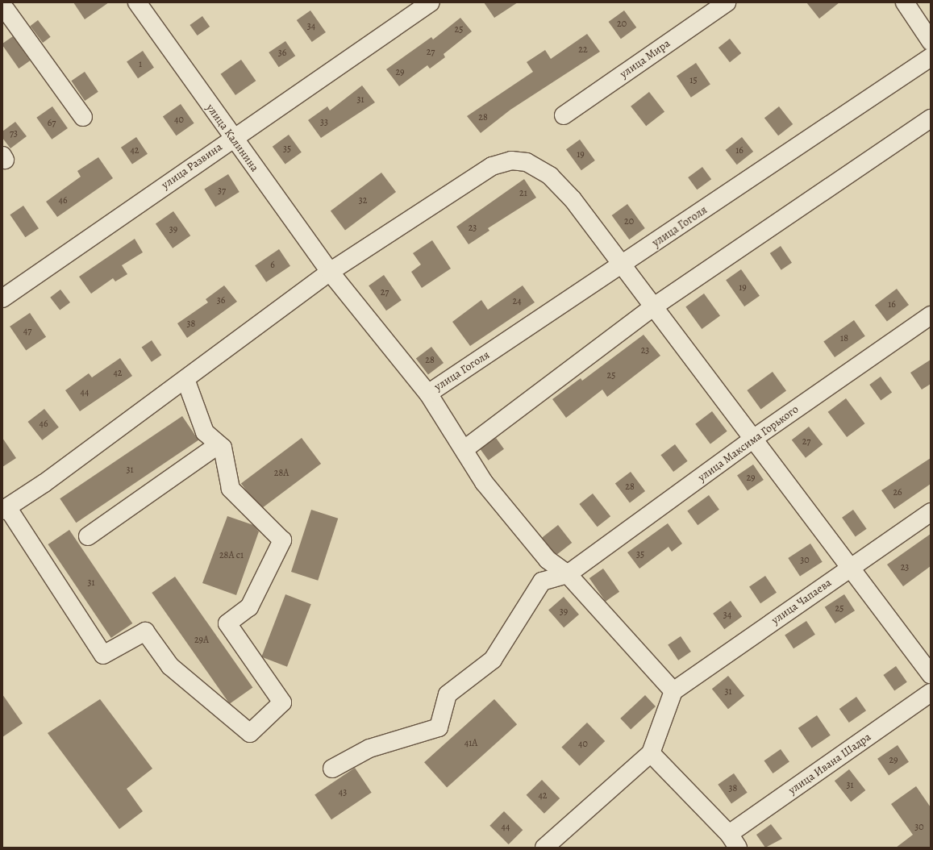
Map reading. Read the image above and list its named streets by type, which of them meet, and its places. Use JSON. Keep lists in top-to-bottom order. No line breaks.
{"streets":{"street":["улица Мира","улица Калинина","улица Развина","улица Гоголя","улица Максима Горького","улица Чапаева","улица Ивана Шадра"]},"crossings":[["улица Калинина","улица Развина"],["улица Калинина","улица Гоголя"],["улица Калинина","улица Максима Горького"],["улица Калинина","улица Чапаева"]],"house_numbers":["20","34","25","22","27","36","1","29","15","31","28","40","33","67","73","35","42","16","19","37","21","46","32","20","23","39","6","19","27","36","24","16","38","47","18","23","28","42","25","44","46","27","31","28А","29","28","26","35","28А с1","30","23","31","25","39","34","29А","31","41А","40","29","31","38","43","42","44","30"]}
